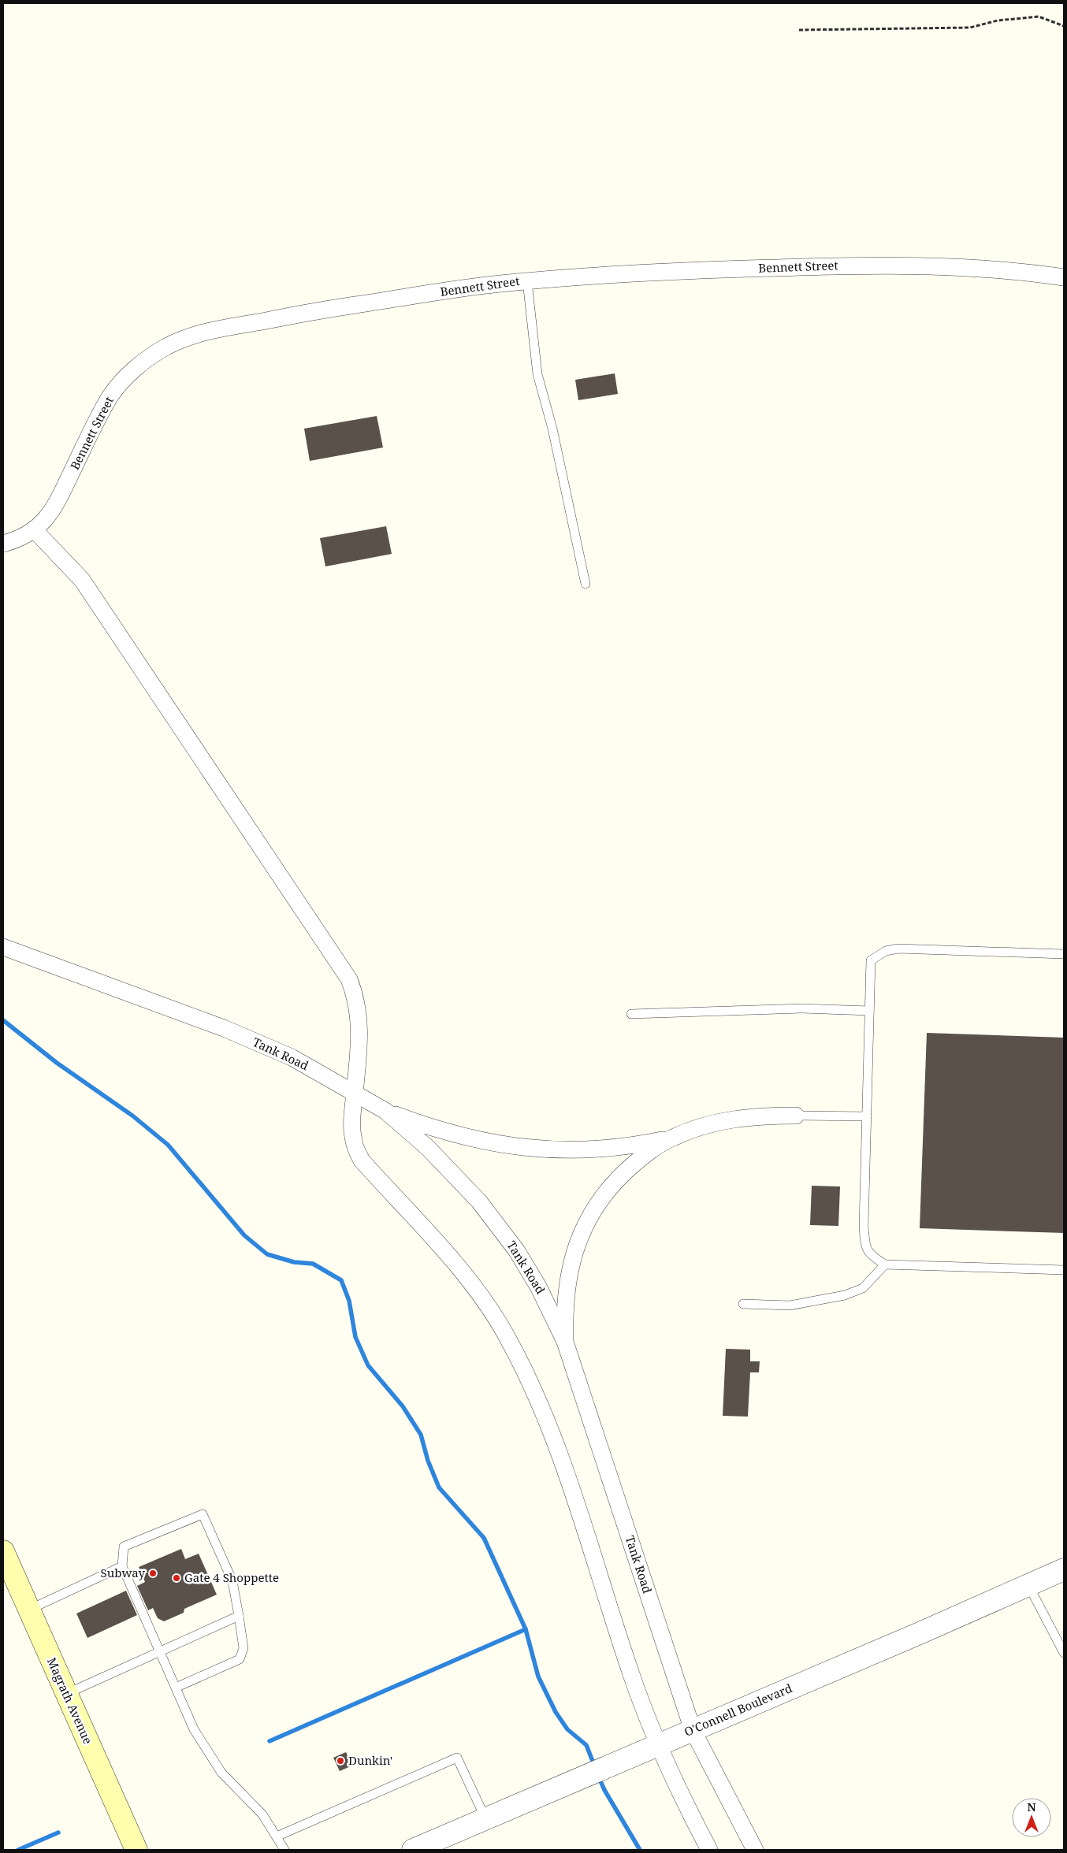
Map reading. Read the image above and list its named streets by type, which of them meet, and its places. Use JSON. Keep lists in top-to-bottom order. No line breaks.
{"streets":{"main road":["Magrath Avenue"],"street":["Bennett Street","Tank Road","O'Connell Boulevard"]},"crossings":[["Tank Road","O'Connell Boulevard"]],"places":["Subway","Gate 4 Shoppette","Dunkin'"],"north":"top"}
